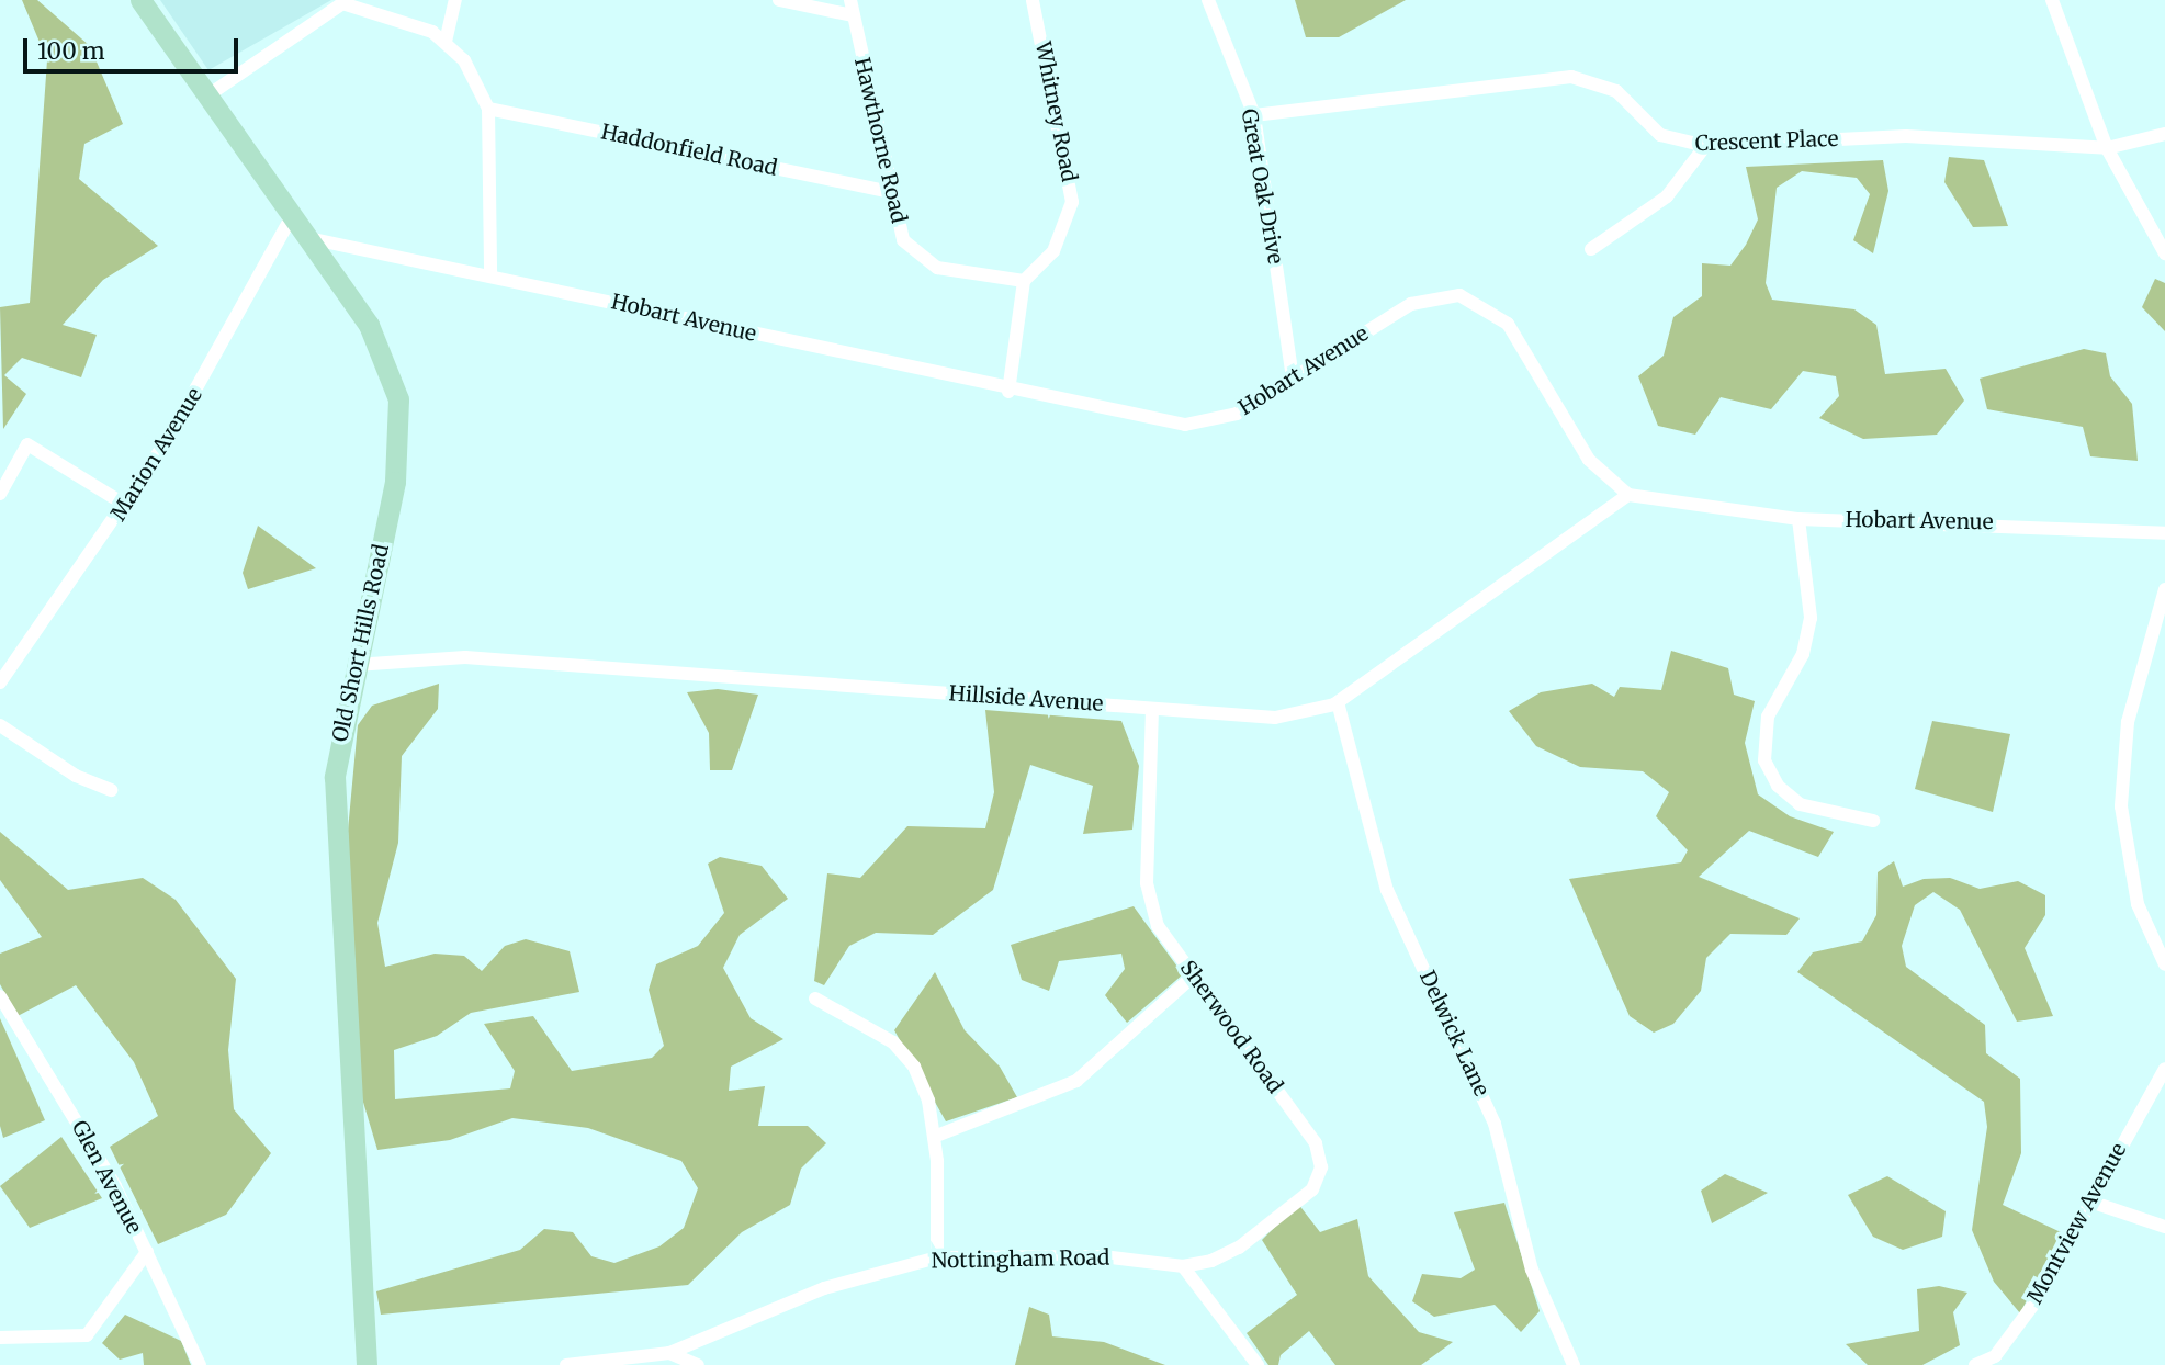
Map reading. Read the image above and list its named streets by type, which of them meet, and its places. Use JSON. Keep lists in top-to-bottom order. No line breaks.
{"streets":{"main road":["Old Short Hills Road"],"street":["Whitney Road","Hawthorne Road","Crescent Place","Haddonfield Road","Great Oak Drive","Hobart Avenue","Marion Avenue","Hillside Avenue","Sherwood Road","Delwick Lane","Glen Avenue","Montview Avenue","Nottingham Road"]},"crossings":[["Whitney Road","Hawthorne Road"],["Hawthorne Road","Haddonfield Road"],["Crescent Place","Great Oak Drive"],["Great Oak Drive","Hobart Avenue"],["Hobart Avenue","Old Short Hills Road"],["Hobart Avenue","Hillside Avenue"],["Marion Avenue","Old Short Hills Road"],["Old Short Hills Road","Hillside Avenue"],["Hillside Avenue","Sherwood Road"],["Hillside Avenue","Delwick Lane"],["Sherwood Road","Nottingham Road"]],"scale_bar":"100 m"}
